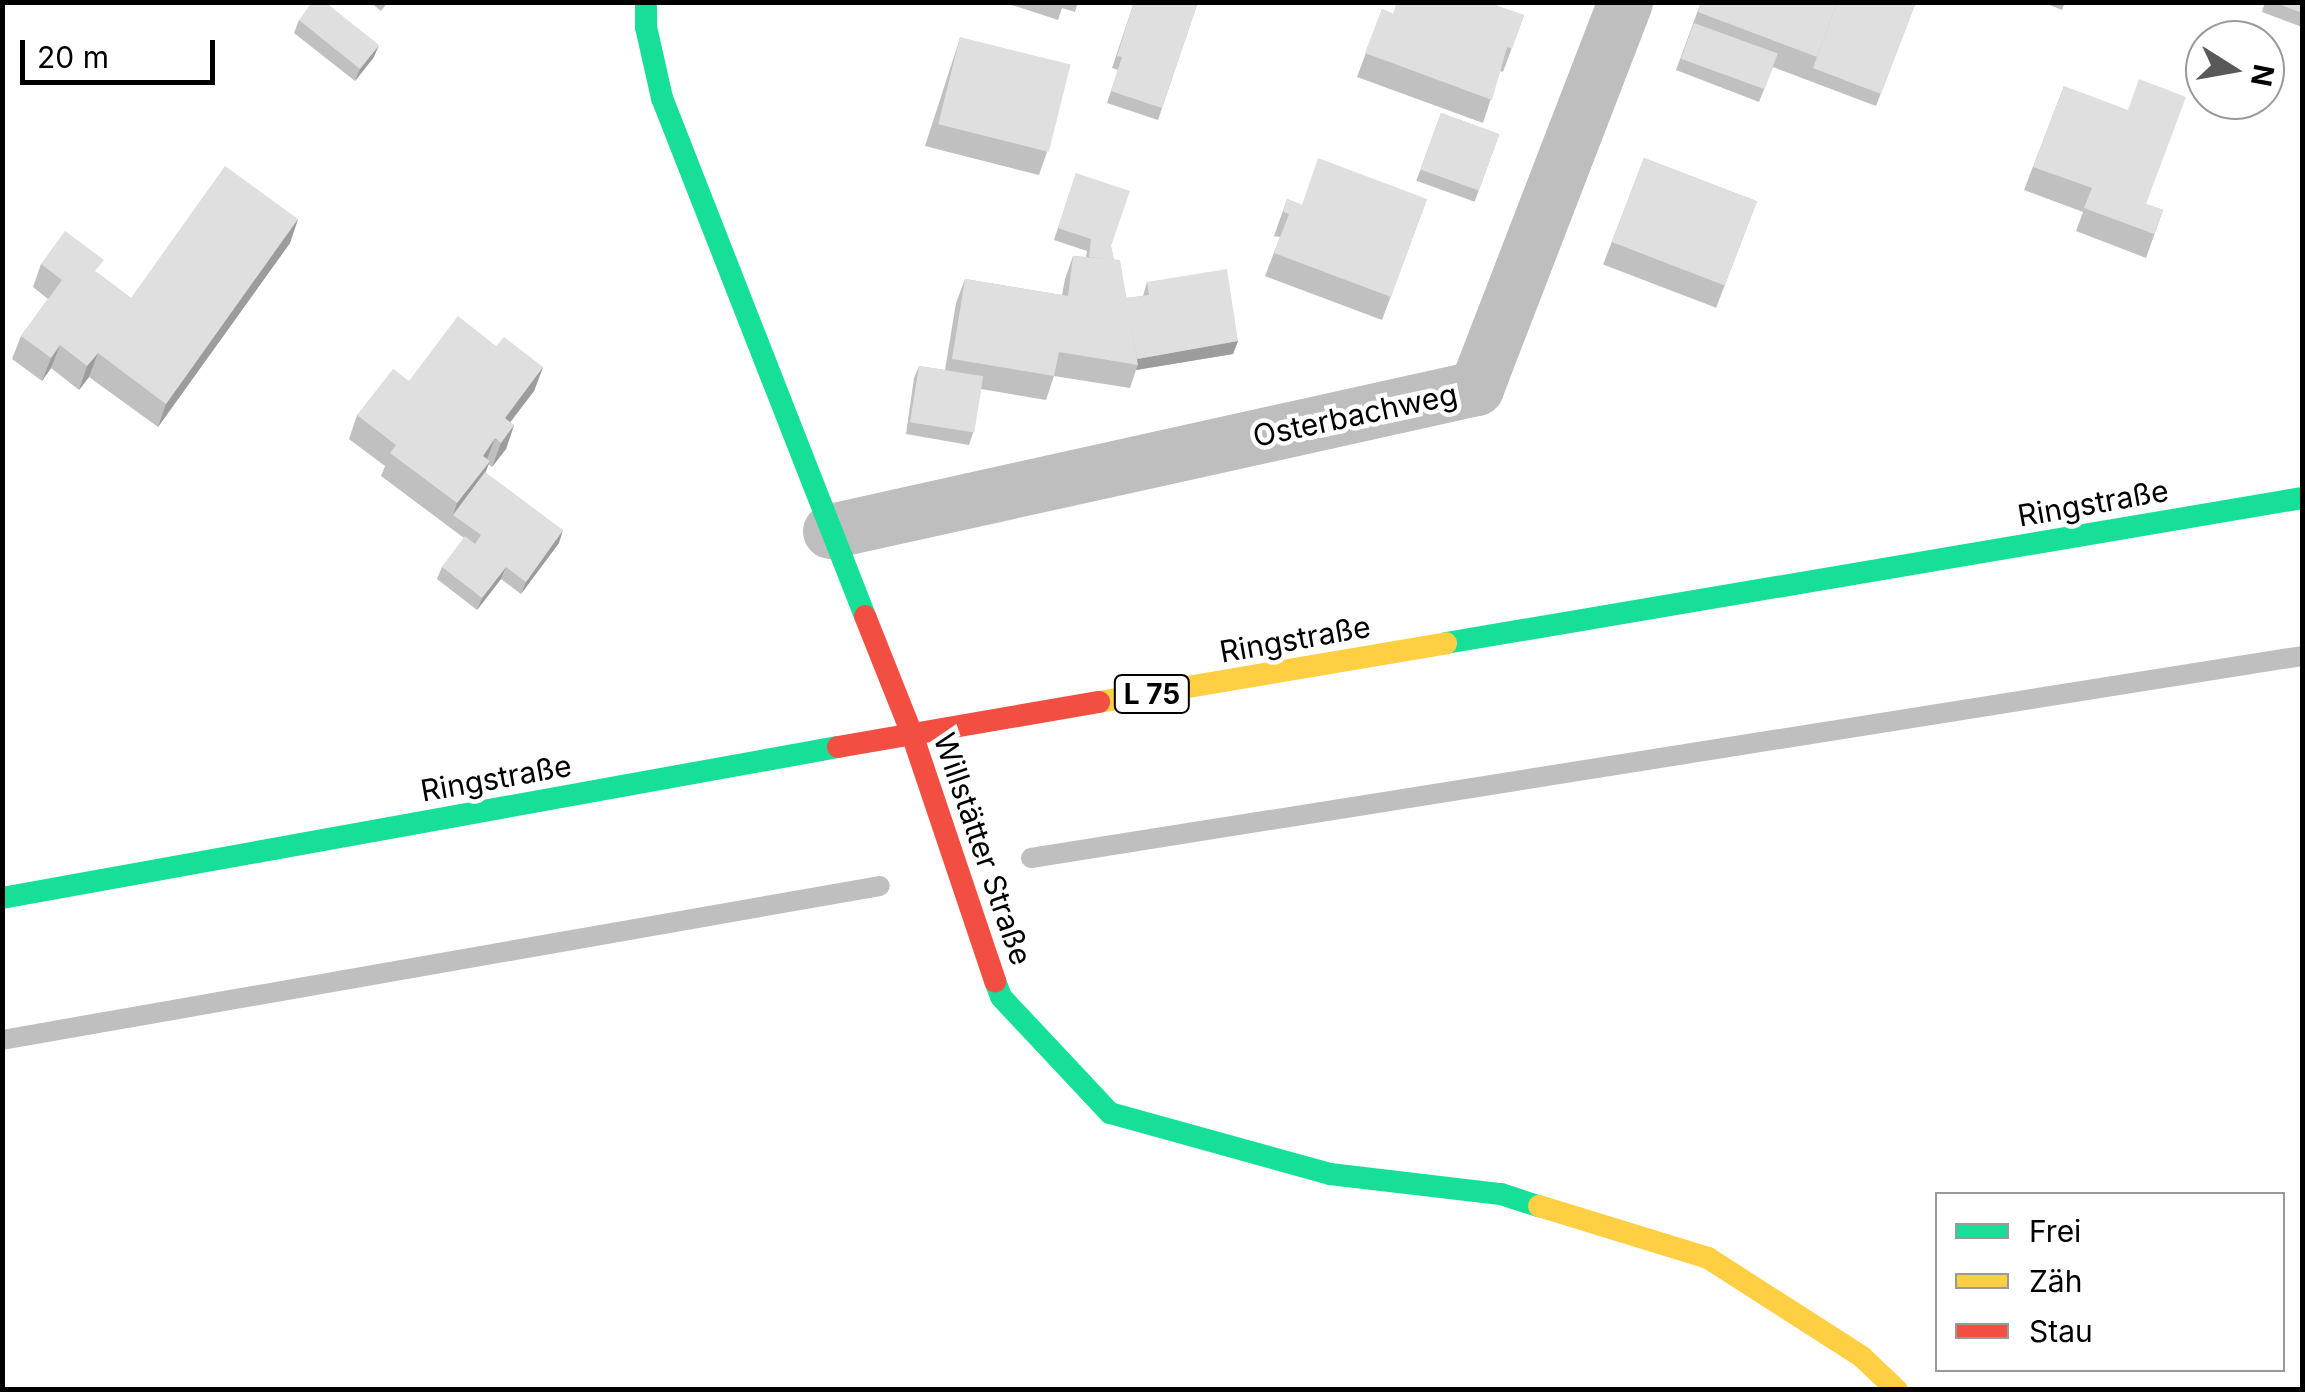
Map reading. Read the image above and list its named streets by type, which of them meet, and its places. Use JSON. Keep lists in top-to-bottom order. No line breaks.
{"streets":{"main road":["Ringstraße","L 75","Willstätter Straße"],"street":["Osterbachweg"]},"crossings":[["Osterbachweg","Willstätter Straße"],["Ringstraße","Willstätter Straße"]],"legend":["Frei","Zäh","Stau"],"scale_bar":"20 m","north":"right"}
